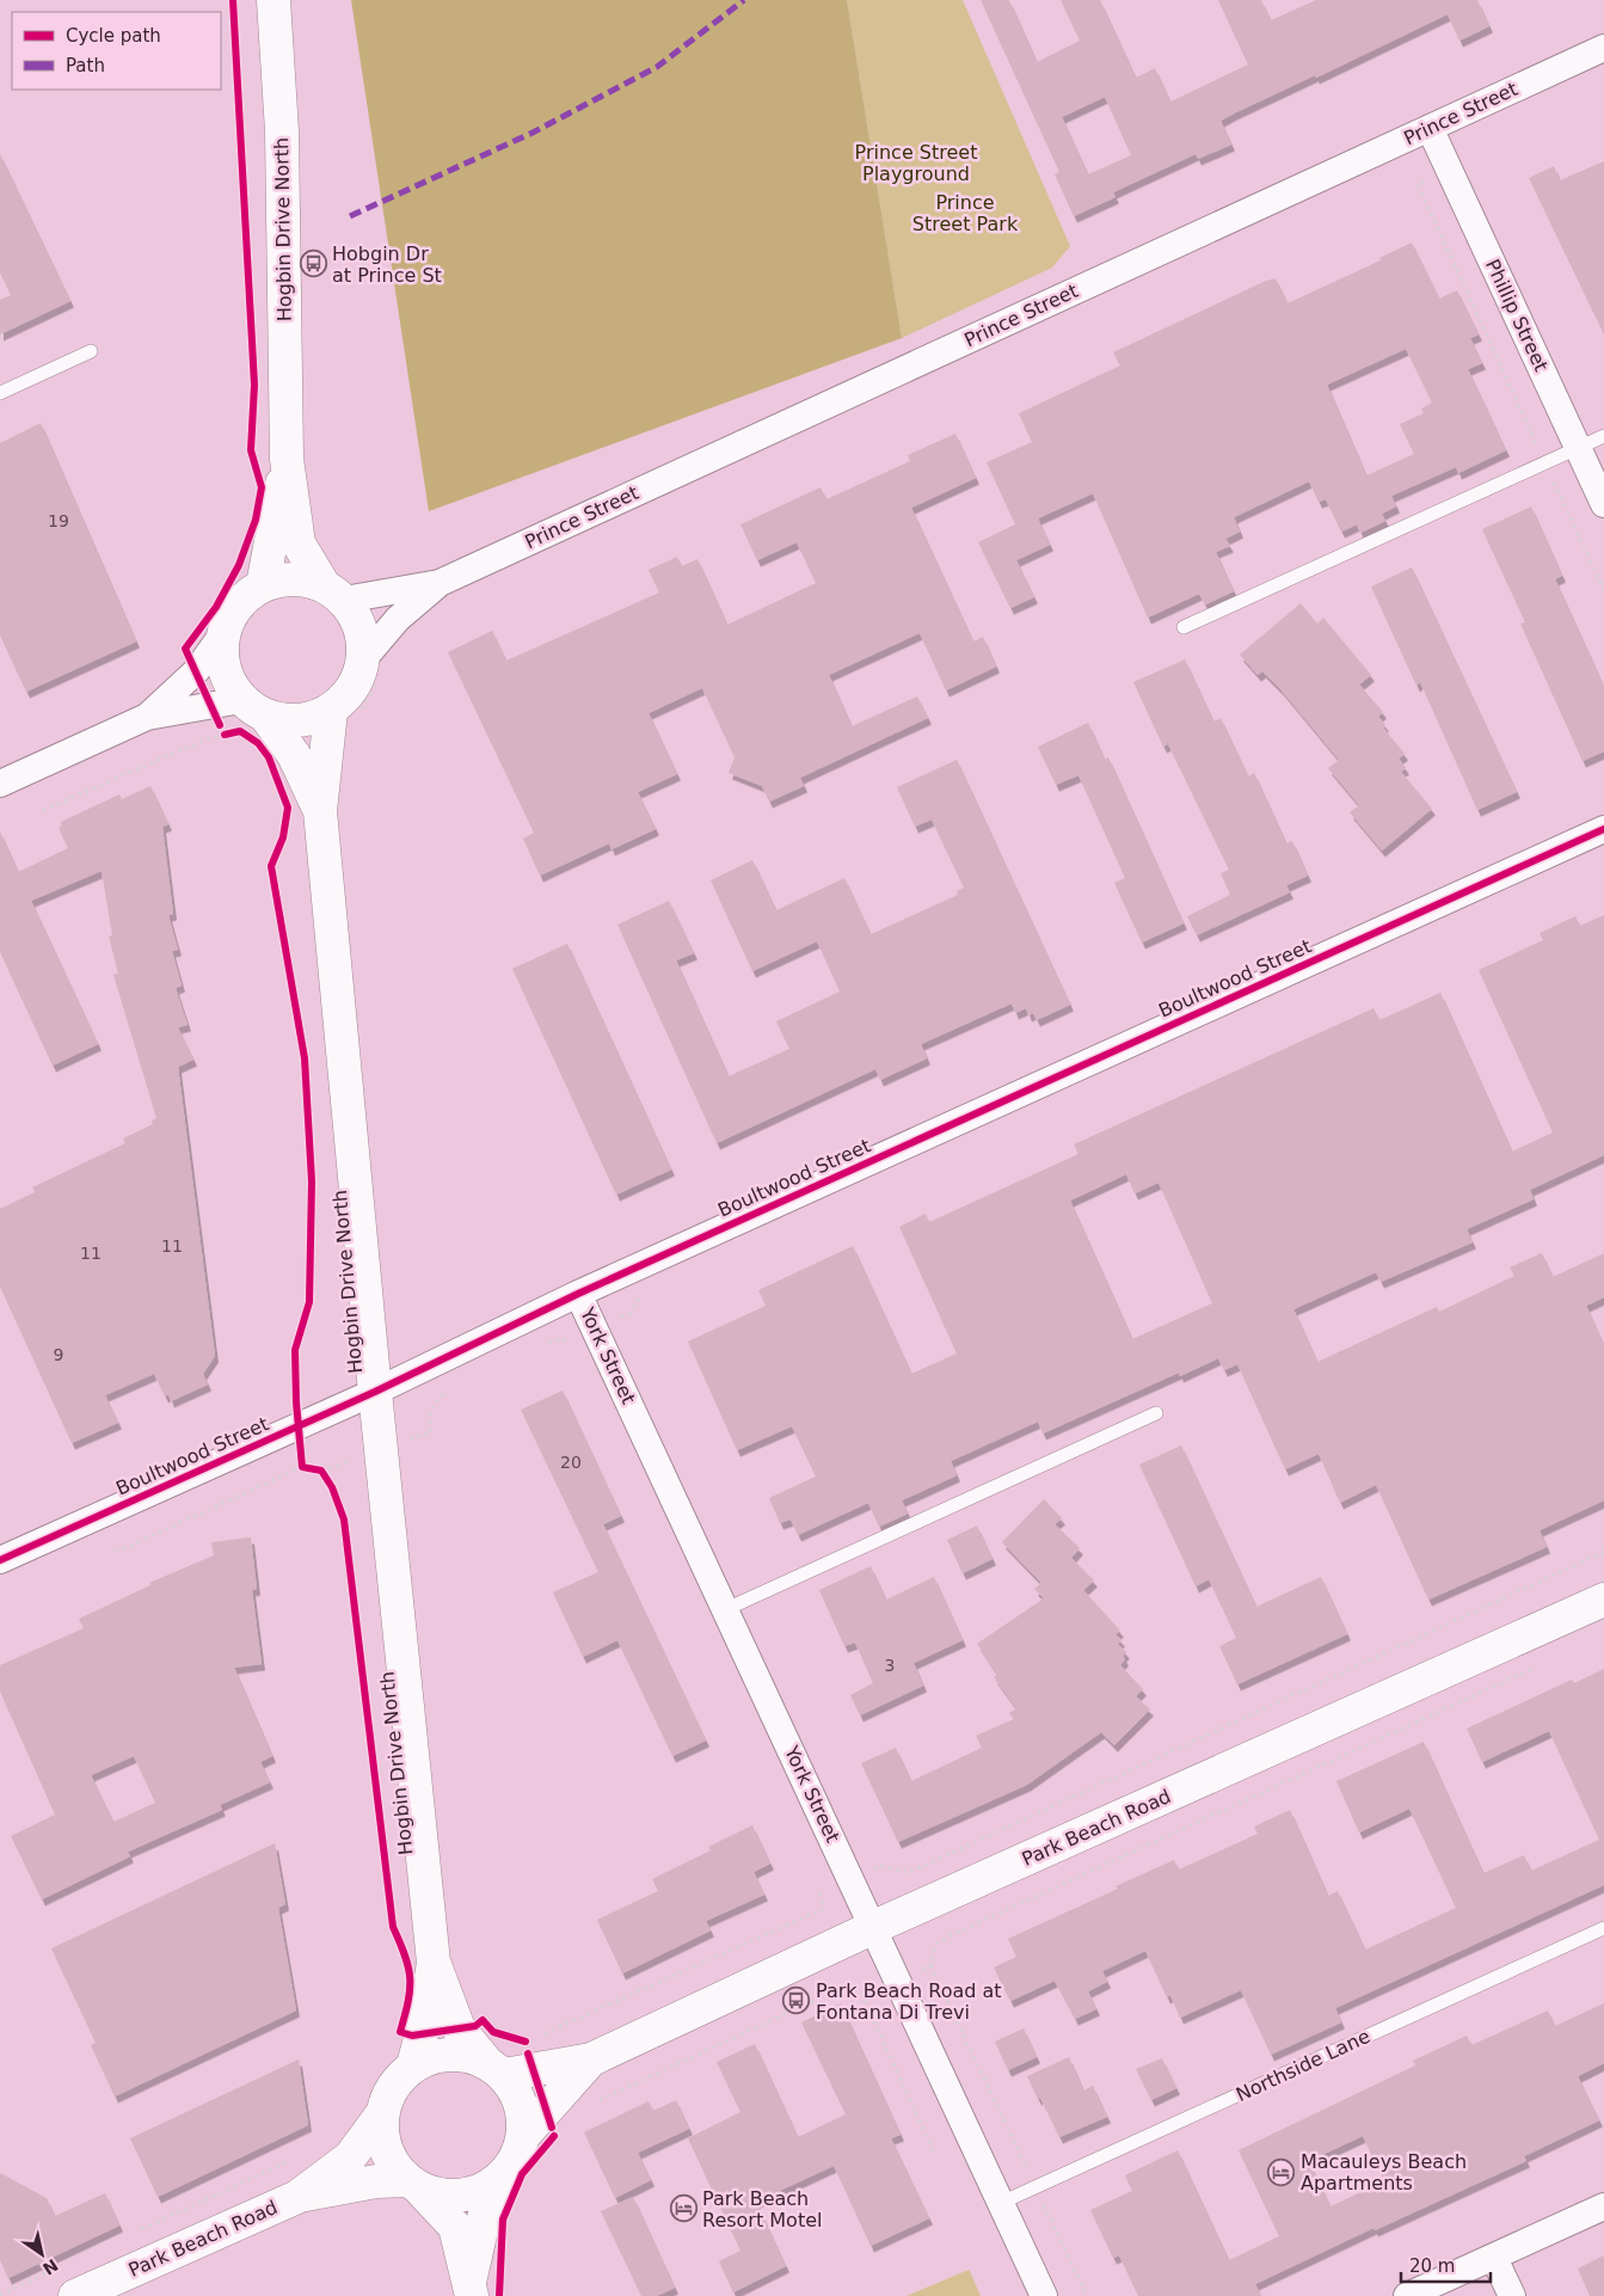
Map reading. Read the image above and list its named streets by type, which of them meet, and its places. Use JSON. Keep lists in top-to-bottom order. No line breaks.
{"streets":{"main road":["Hogbin Drive North","Park Beach Road"],"street":["Prince Street","Phillip Street","Boultwood Street","York Street"],"lane":["Northside Lane"]},"crossings":[["Prince Street","Hogbin Drive North"],["Prince Street","Phillip Street"],["Hogbin Drive North","Boultwood Street"],["Hogbin Drive North","Park Beach Road"],["Boultwood Street","York Street"],["York Street","Park Beach Road"],["York Street","Northside Lane"]],"parks":["Prince Street Playground","Prince Street Park"],"places":{"bus stop":["Hobgin Dr at Prince St","Park Beach Road at Fontana Di Trevi"],"hotel":["Macauleys Beach Apartments","Park Beach Resort Motel"]},"house_numbers":["19","11","11","9","20","3"],"legend":["Cycle path","Path"],"scale_bar":"20 m","north":"bottom right"}
